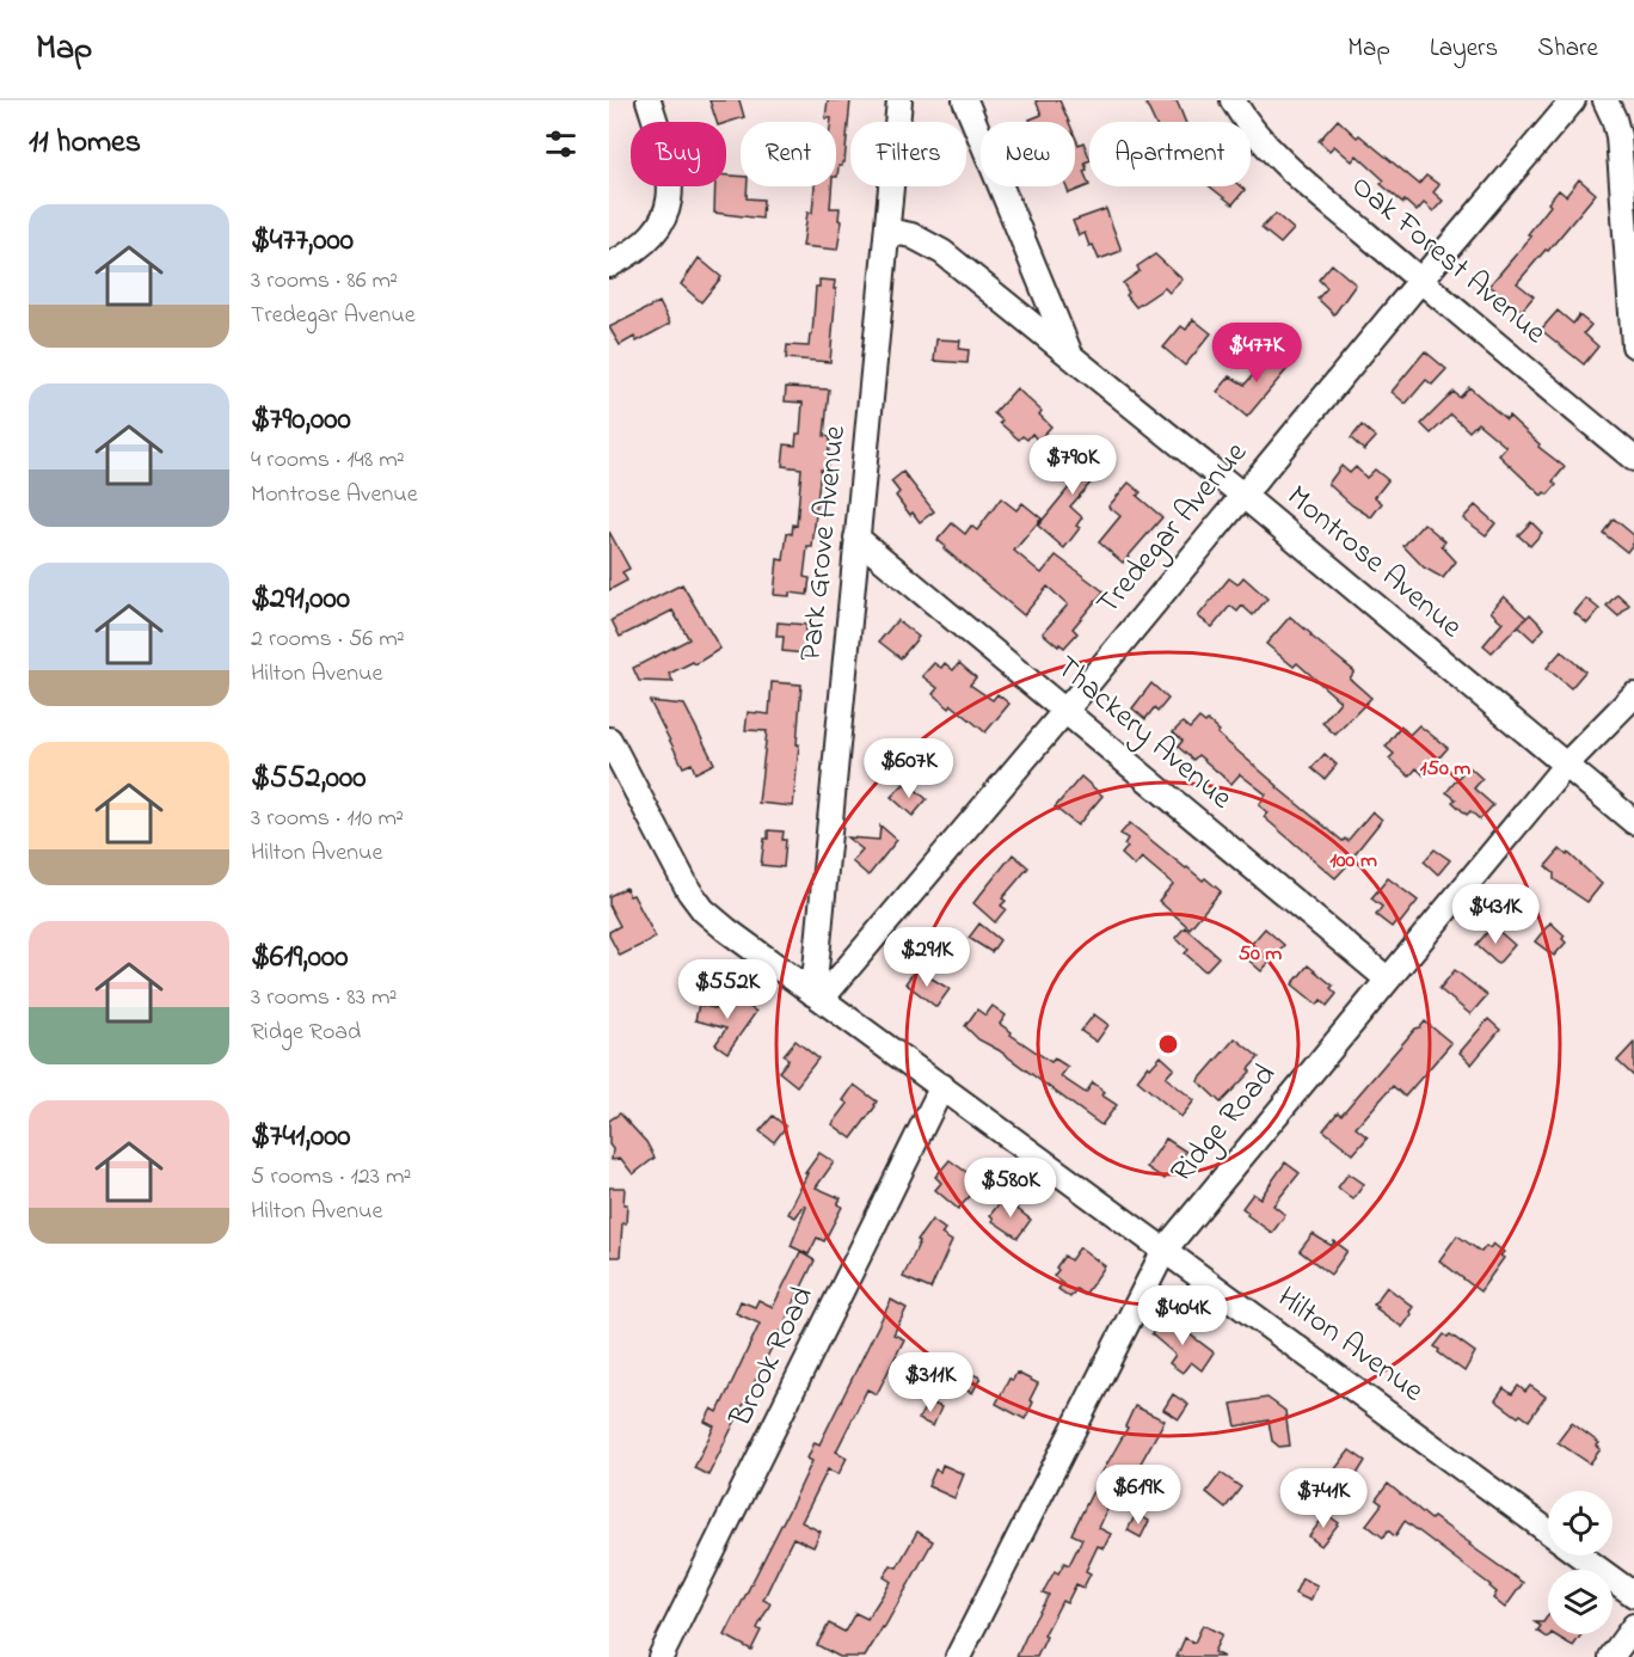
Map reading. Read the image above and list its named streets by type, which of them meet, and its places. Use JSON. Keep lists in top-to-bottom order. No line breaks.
{"streets":{"street":["Oak Forest Avenue","Tredegar Avenue","Park Grove Avenue","Montrose Avenue","Thackery Avenue","Ridge Road","Hilton Avenue","Brook Road"]},"crossings":[["Oak Forest Avenue","Tredegar Avenue"],["Tredegar Avenue","Park Grove Avenue"],["Tredegar Avenue","Montrose Avenue"],["Tredegar Avenue","Thackery Avenue"],["Tredegar Avenue","Hilton Avenue"],["Park Grove Avenue","Montrose Avenue"],["Park Grove Avenue","Thackery Avenue"],["Park Grove Avenue","Hilton Avenue"],["Montrose Avenue","Ridge Road"],["Thackery Avenue","Ridge Road"],["Ridge Road","Hilton Avenue"],["Hilton Avenue","Brook Road"]],"page":{"header":"Map","nav":["Map","Layers","Share"],"heading":"11 homes","chip":["Buy","Rent","Filters","New","Apartment"],"list":[{"name":"$477,000","note":"3 rooms · 86 m² · Tredegar Avenue"},{"name":"$790,000","note":"4 rooms · 148 m² · Montrose Avenue"},{"name":"$291,000","note":"2 rooms · 56 m² · Hilton Avenue"},{"name":"$552,000","note":"3 rooms · 110 m² · Hilton Avenue"},{"name":"$619,000","note":"3 rooms · 83 m² · Ridge Road"},{"name":"$741,000","note":"5 rooms · 123 m² · Hilton Avenue"}],"price":["$477K","$790K","$607K","$431K","$291K","$552K","$580K","$404K","$311K","$619K","$741K"]},"rings":["150 m","100 m","50 m"]}
